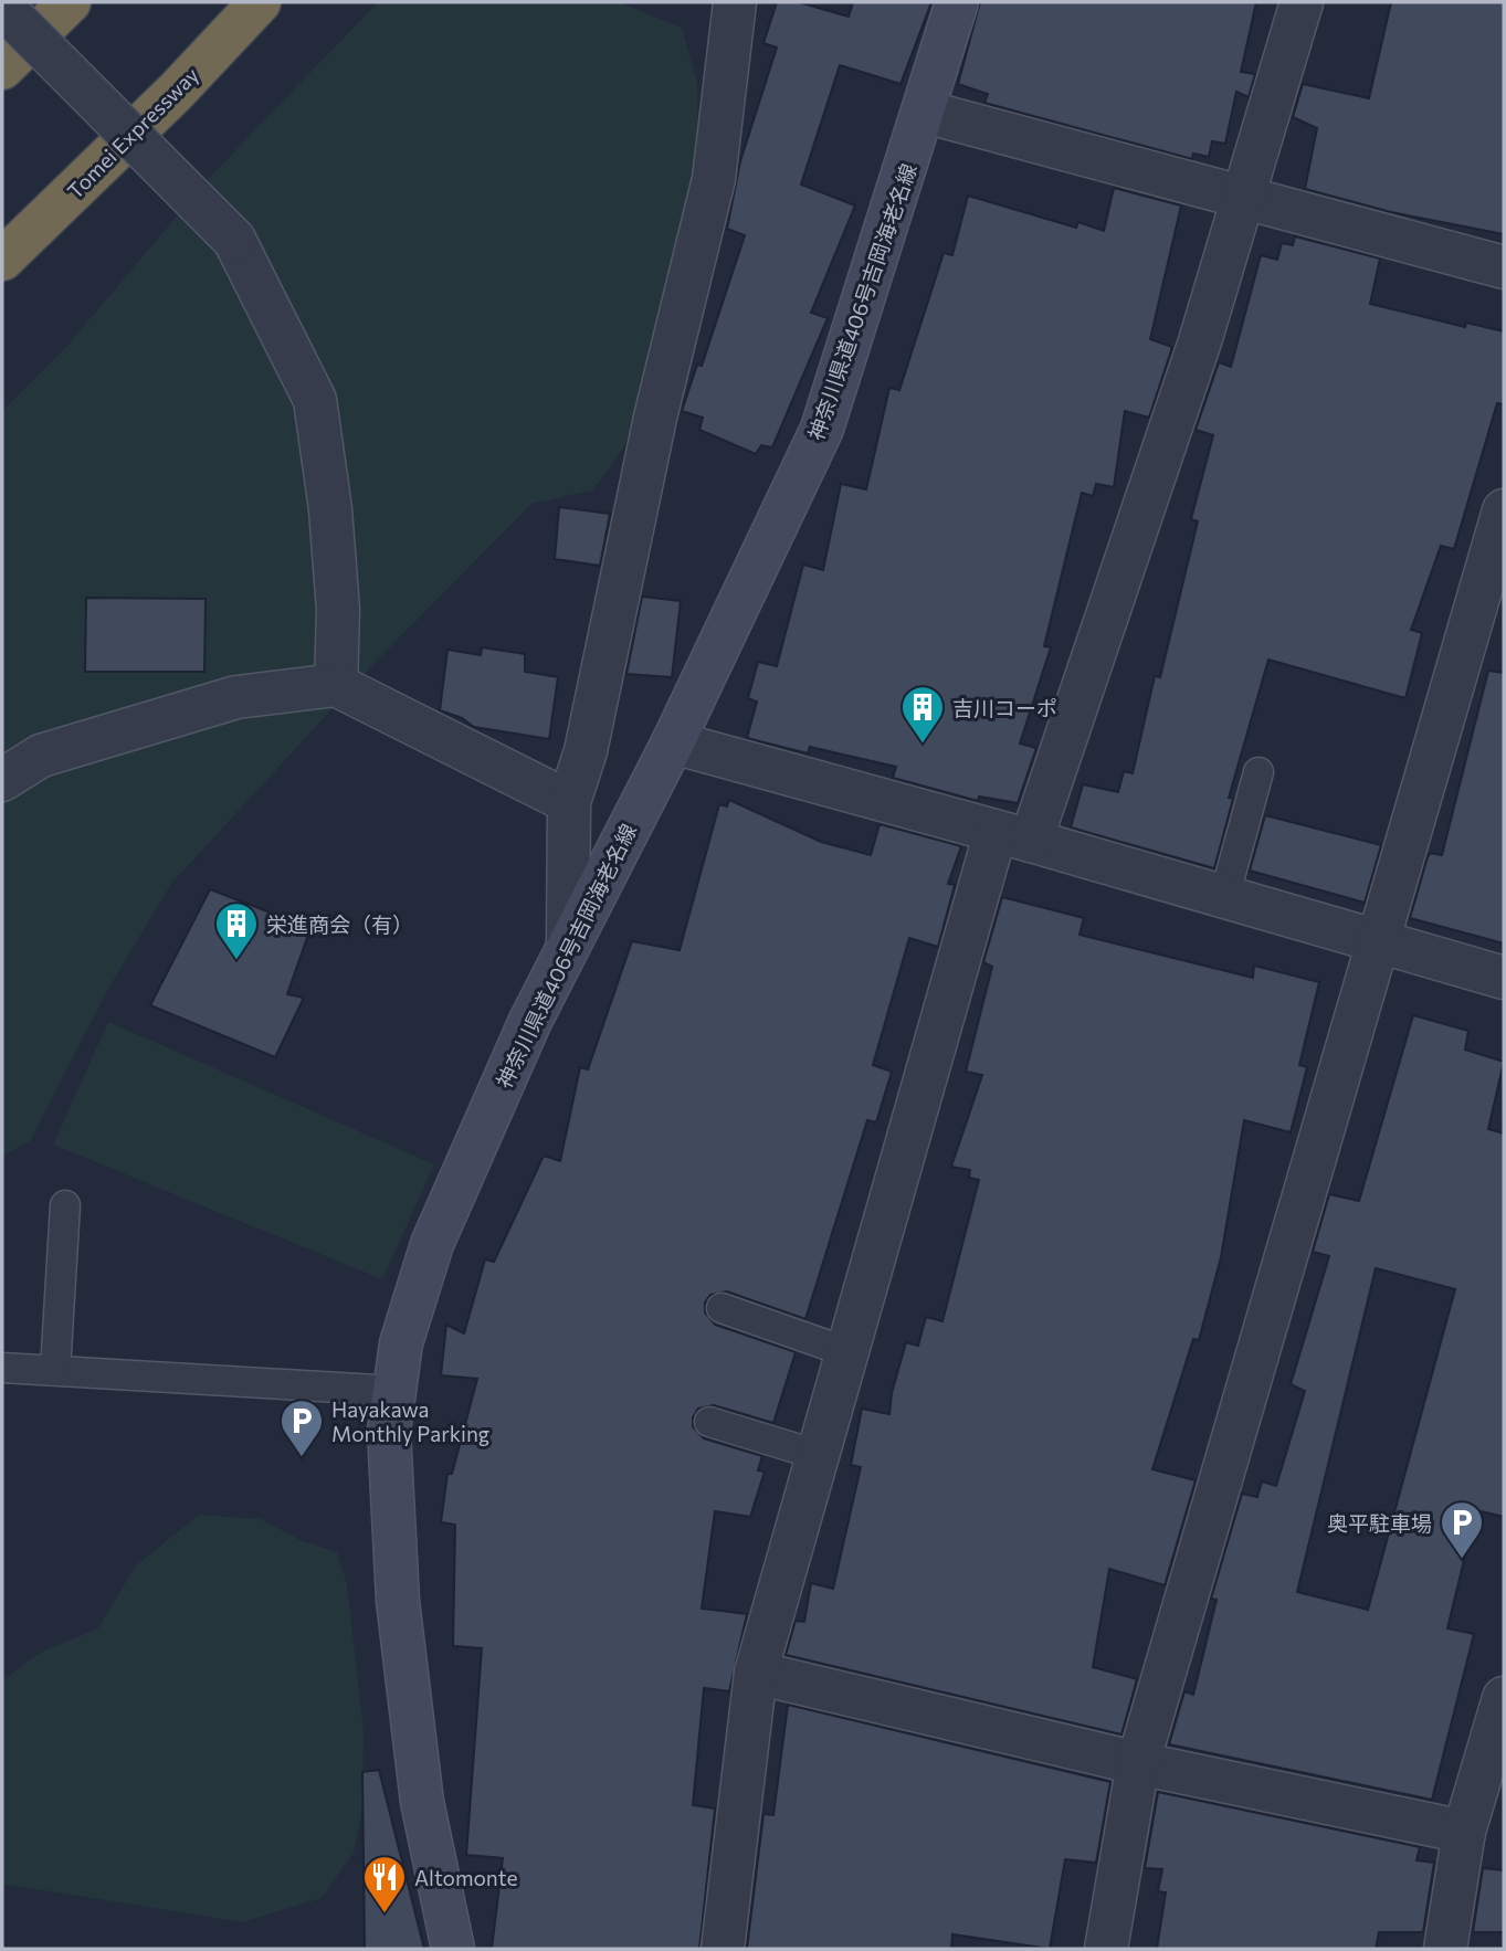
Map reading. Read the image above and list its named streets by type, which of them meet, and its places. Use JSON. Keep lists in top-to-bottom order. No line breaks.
{"streets":{"highway":["Tomei Expressway"],"main road":["神奈川県道406号吉岡海老名線"]},"places":{"building":["吉川コーポ","栄進商会（有）"],"parking":["Hayakawa Monthly Parking","奥平駐車場"],"restaurant":["Altomonte"]}}
